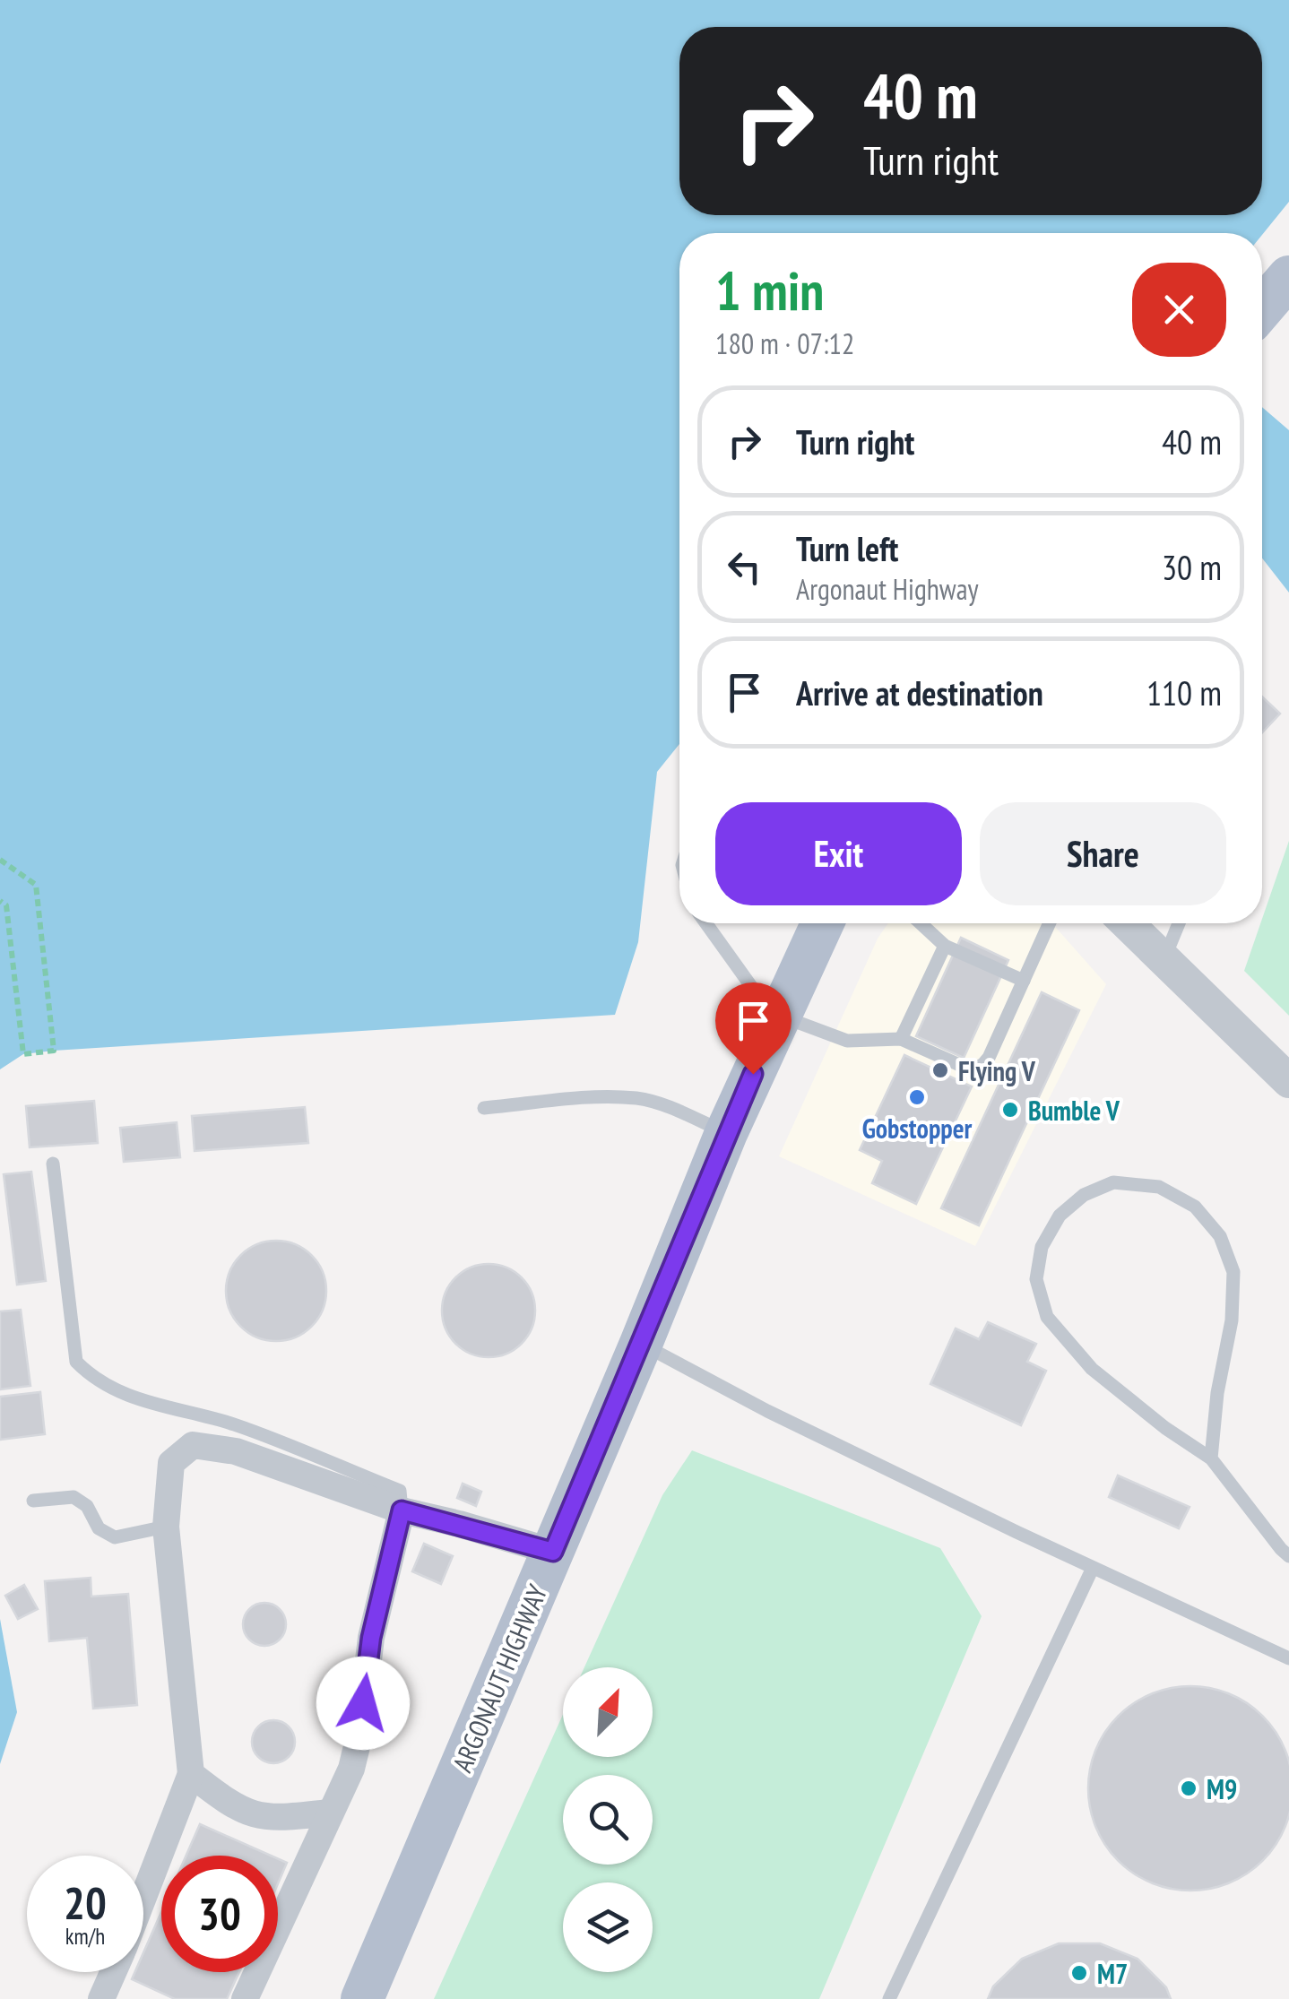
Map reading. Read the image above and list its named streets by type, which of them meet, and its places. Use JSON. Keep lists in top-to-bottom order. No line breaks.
{"streets":{"main road":["ARGONAUT HIGHWAY"]},"places":["Flying V","Gobstopper","Bumble V","M9","M7"],"north":"top right","page":{"turn":["40 m","Turn right"],"heading":["1 min","180 m · 07:12"],"list":[{"name":"Turn right","value":"40 m"},{"name":"Turn left","note":"Argonaut Highway","value":"30 m"},{"name":"Arrive at destination","value":"110 m"}],"buttons":["Exit","Share"],"speed":"20 km/h","limit":"30"}}
